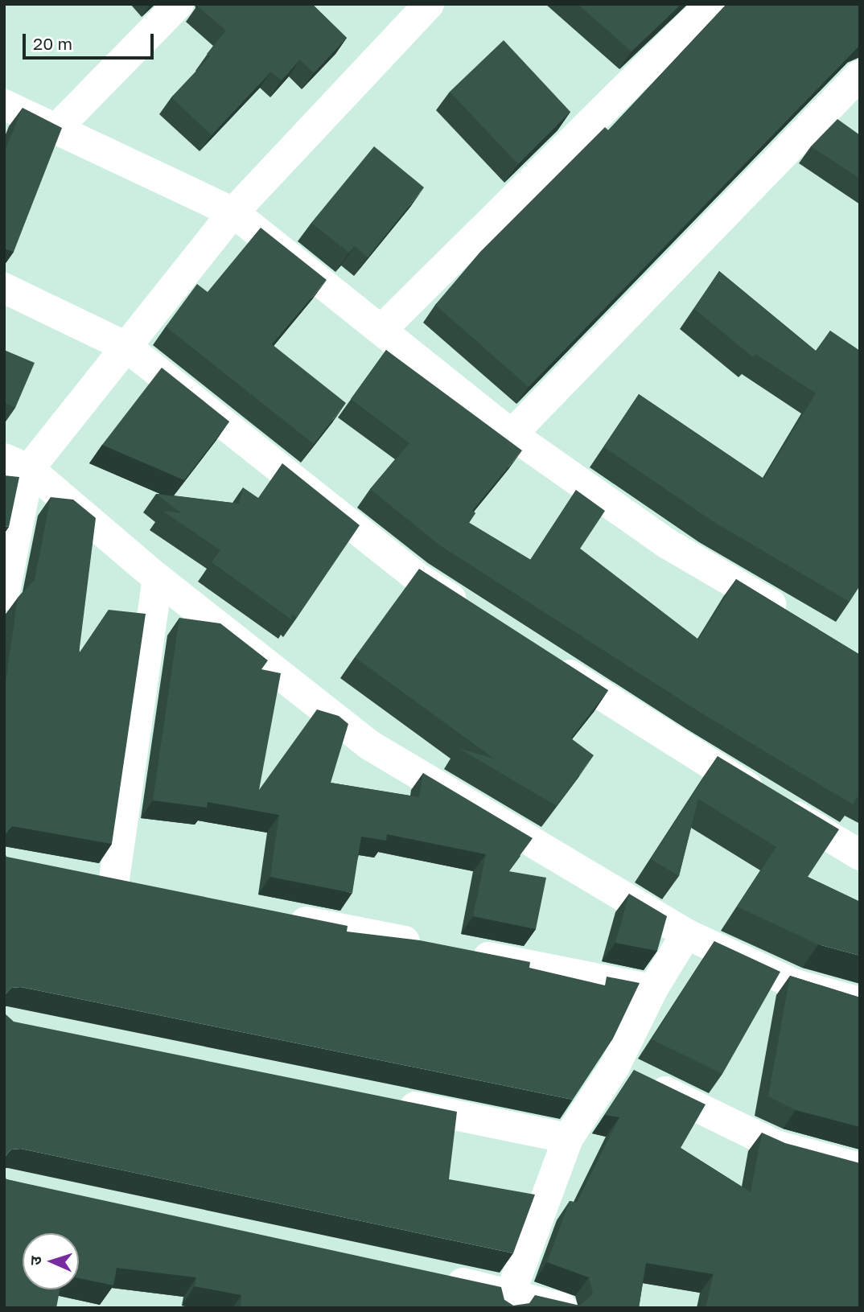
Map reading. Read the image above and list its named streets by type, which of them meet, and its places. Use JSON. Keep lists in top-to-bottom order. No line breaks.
{"scale_bar":"20 m","north":"left"}
